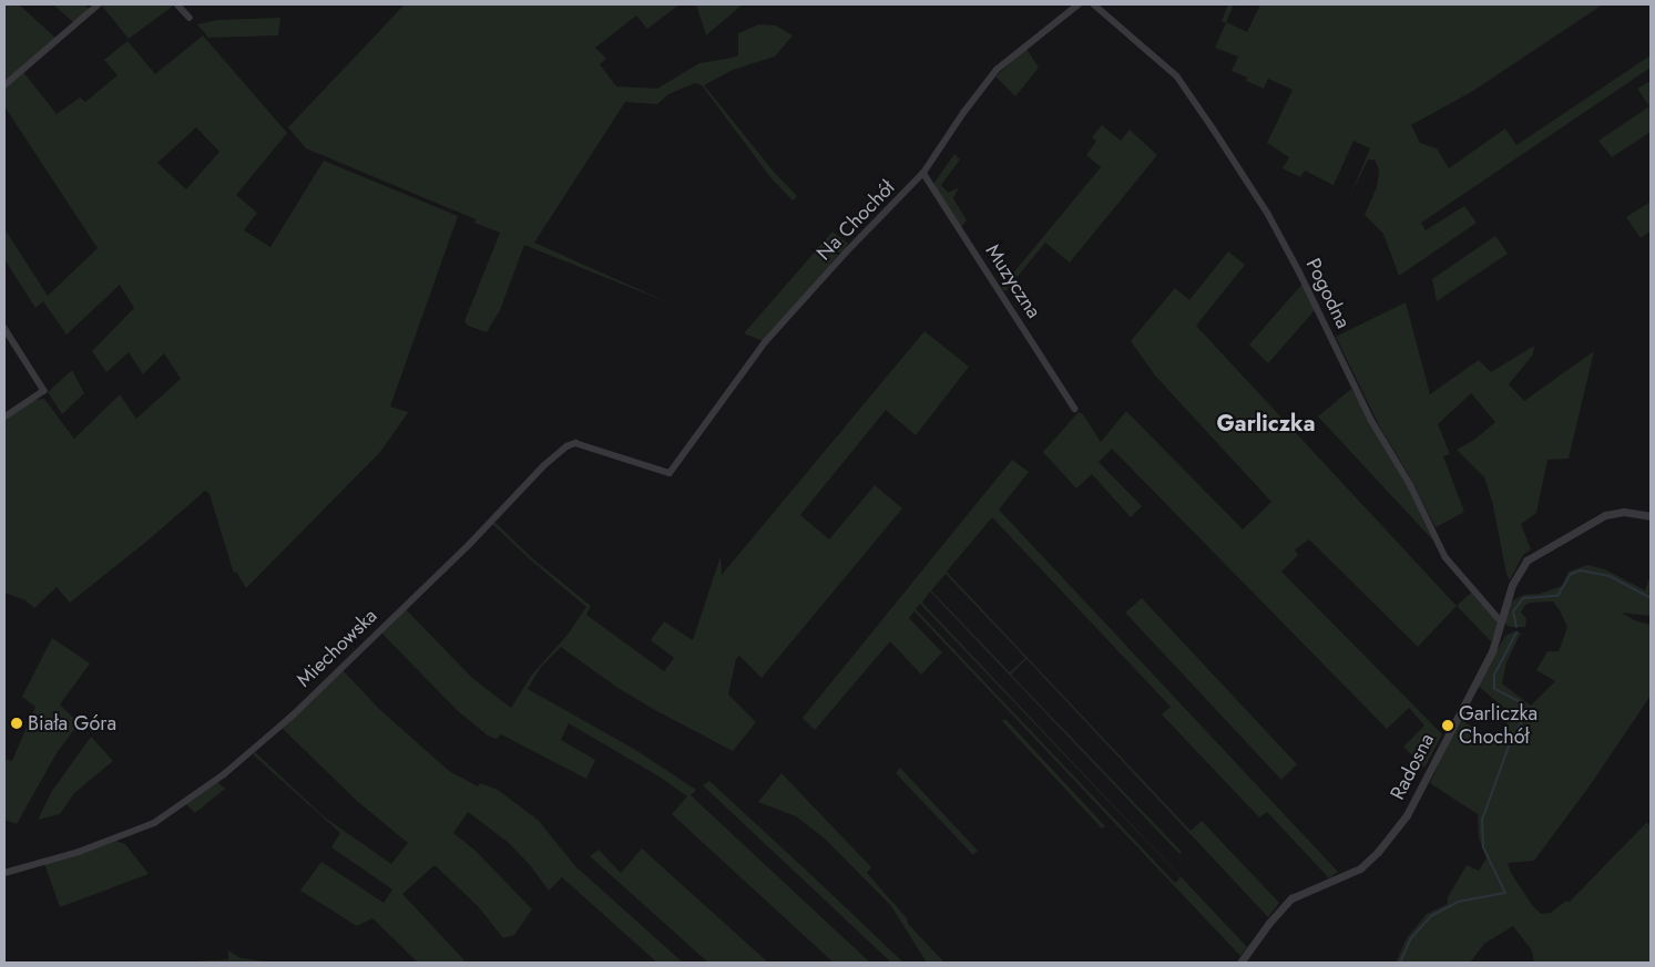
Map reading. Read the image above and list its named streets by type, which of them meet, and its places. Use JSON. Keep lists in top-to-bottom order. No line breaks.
{"streets":{"street":["Na Chochół","Muzyczna","Pogodna","Miechowska","Radosna"]},"crossings":[["Na Chochół","Muzyczna"],["Na Chochół","Miechowska"],["Pogodna","Radosna"]],"districts":["Garliczka"],"places":["Biała Góra","Garliczka Chochół"]}
